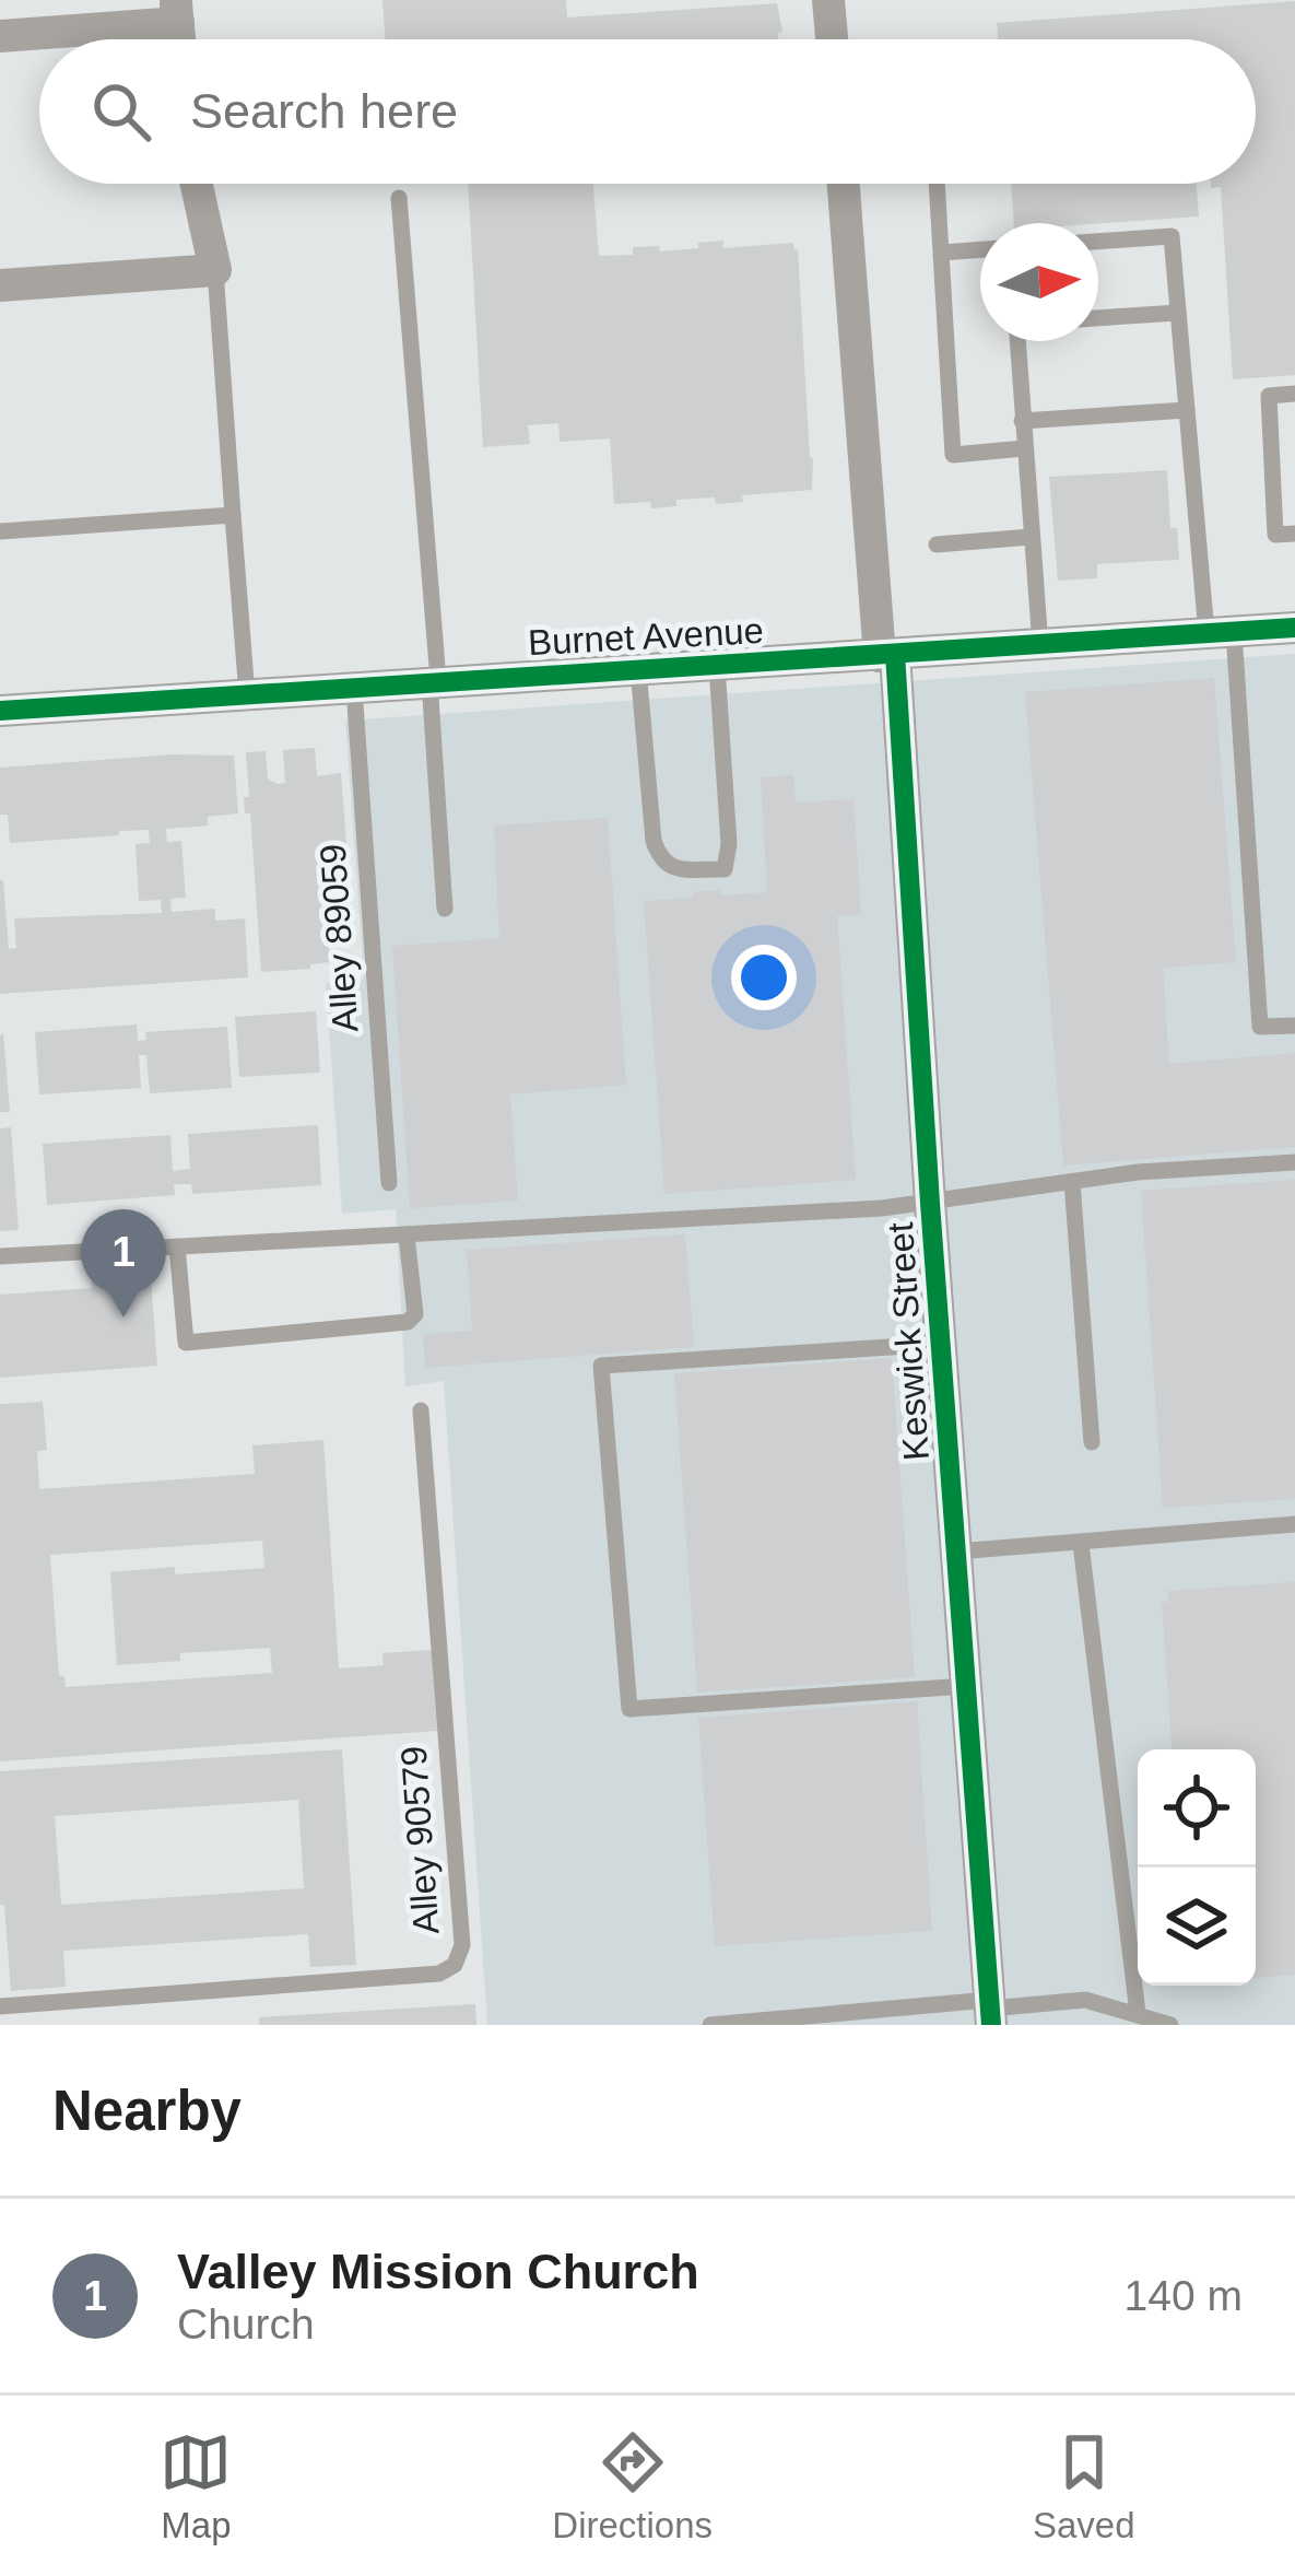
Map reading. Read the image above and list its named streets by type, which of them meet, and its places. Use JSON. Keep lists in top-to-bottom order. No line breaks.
{"streets":{"street":["Burnet Avenue","Keswick Street"],"lane":["Alley 89059","Alley 90579"]},"crossings":[["Burnet Avenue","Alley 89059"],["Burnet Avenue","Keswick Street"]],"north":"right","page":{"search":"Search here","pins":"1","heading":"Nearby","list":[{"mark":"1","name":"Valley Mission Church","note":"Church","value":"140 m"}],"nav":["Map","Directions","Saved"]}}
